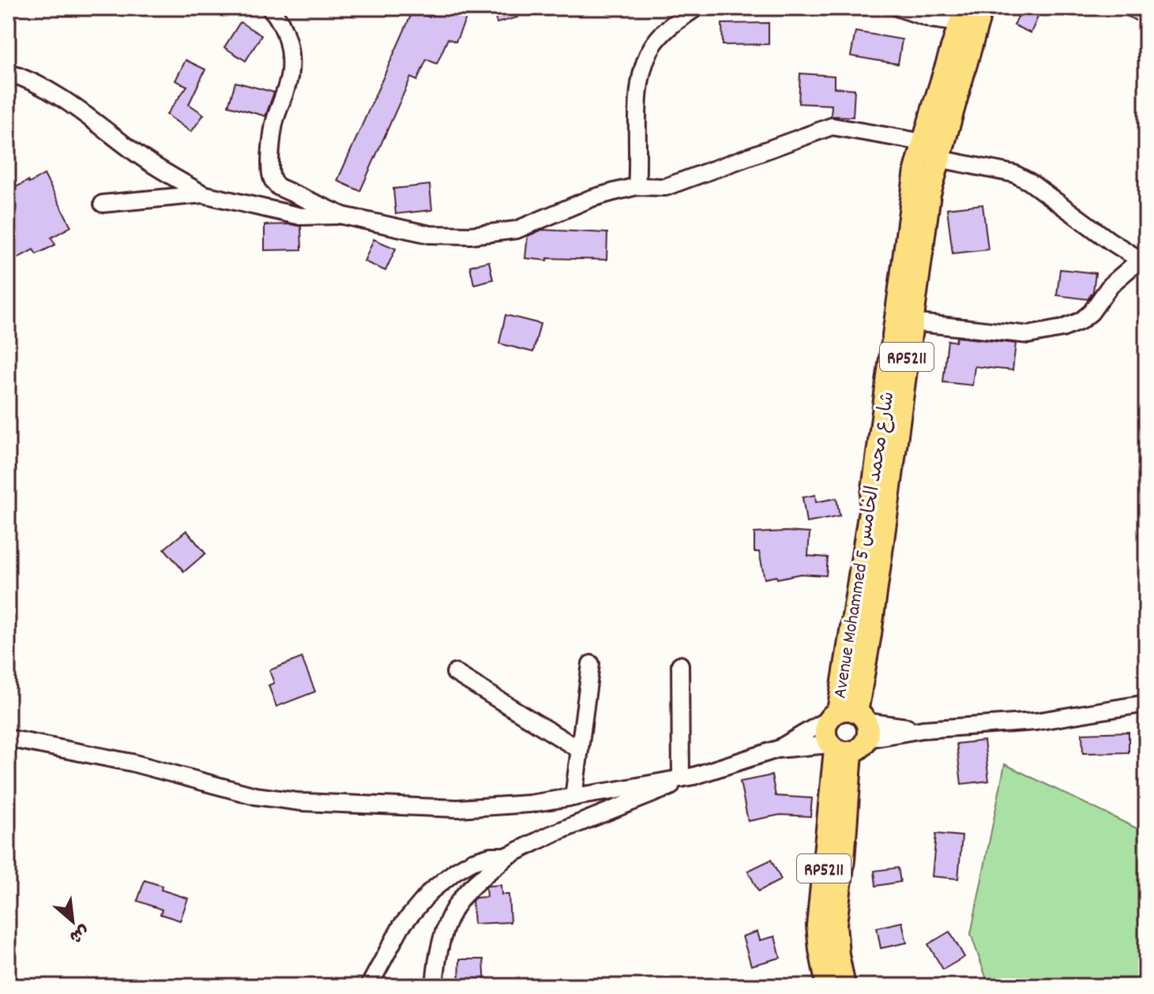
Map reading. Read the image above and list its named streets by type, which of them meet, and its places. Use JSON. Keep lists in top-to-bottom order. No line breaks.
{"streets":{"main road":["RP5211","Avenue Mohammed 5 شارع محمد الخامس"]},"north":"bottom right"}
